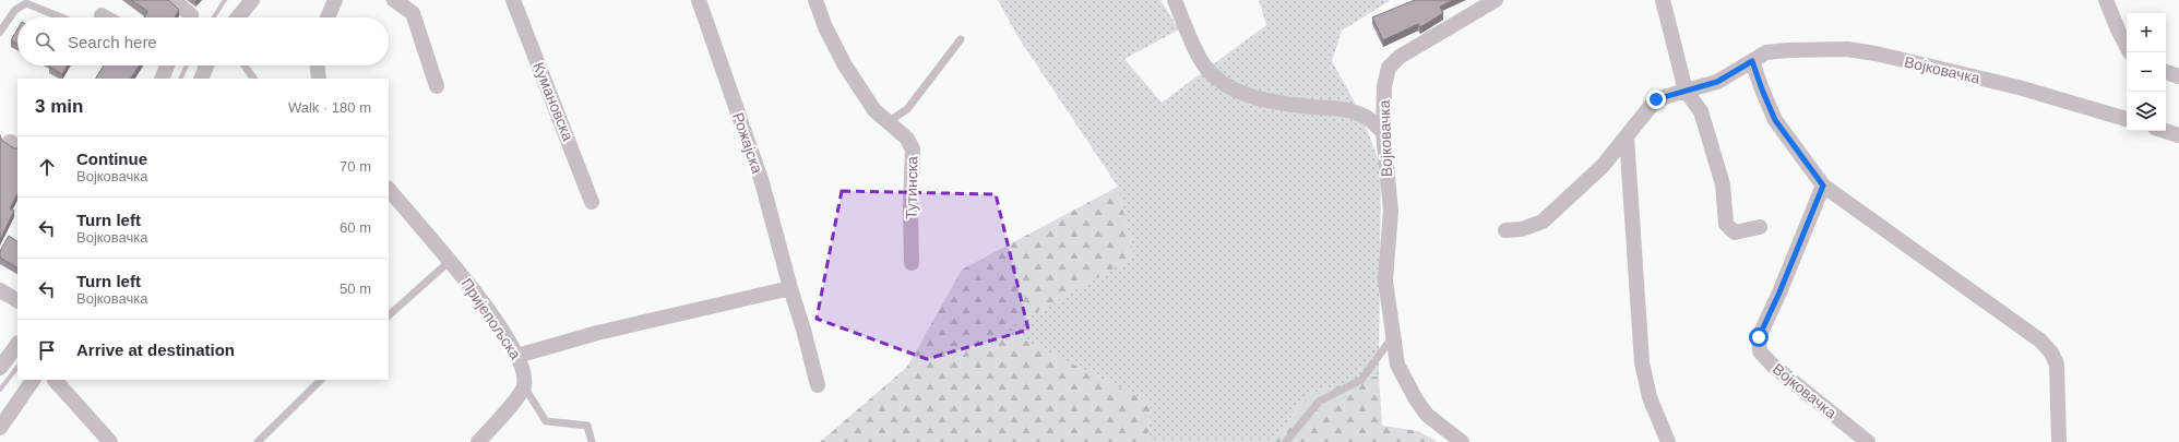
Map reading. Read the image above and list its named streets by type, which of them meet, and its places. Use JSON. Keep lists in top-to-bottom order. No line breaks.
{"streets":{"street":["Војковачка","Кумановска","Рожајска","Тутинска","Пријепољска"]},"page":{"map_buttons":["+","−"],"search":"Search here","heading":["3 min","Walk · 180 m"],"list":[["Continue","Војковачка","70 m"],["Turn left","Војковачка","60 m"],["Turn left","Војковачка","50 m"],"Arrive at destination"]}}
